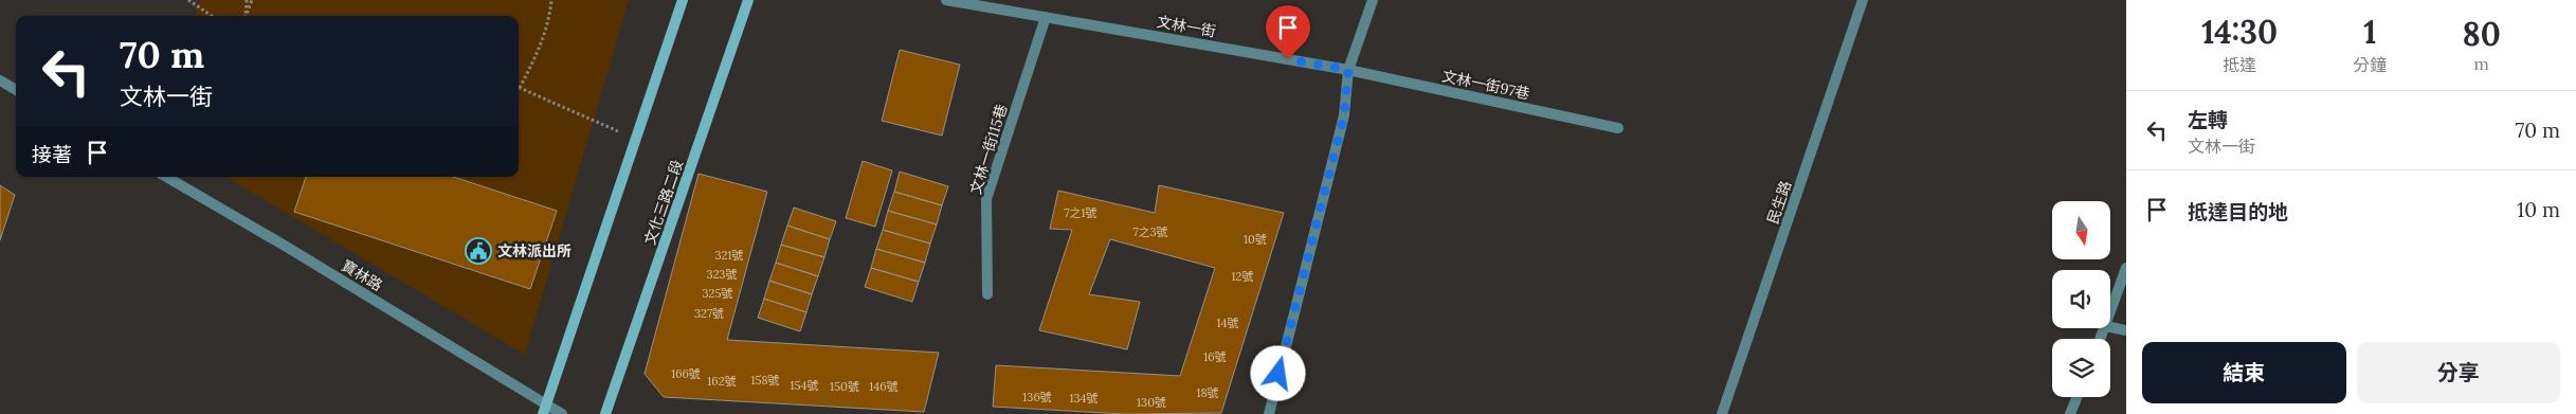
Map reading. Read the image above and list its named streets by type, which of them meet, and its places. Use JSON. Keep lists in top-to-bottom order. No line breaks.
{"streets":{"street":["文林一街","文林一街97巷","文林一街115巷","文化三路二段","民生路","寶林路"]},"crossings":[["文林一街","文林一街97巷"],["文林一街","文林一街115巷"]],"places":{"public building":["文林派出所"]},"house_numbers":["7之1號","7之3號","10號","321號","323號","12號","325號","327號","14號","16號","166號","158號","162號","154號","150號","146號","18號","136號","134號","130號"],"north":"bottom","page":{"eta":["14:30","抵達","1","分鐘","80","m"],"turn":["70 m","文林一街"],"list":[{"name":"左轉","note":"文林一街","value":"70 m"},{"name":"抵達目的地","value":"10 m"}],"then":"接著","buttons":["結束","分享"]}}
